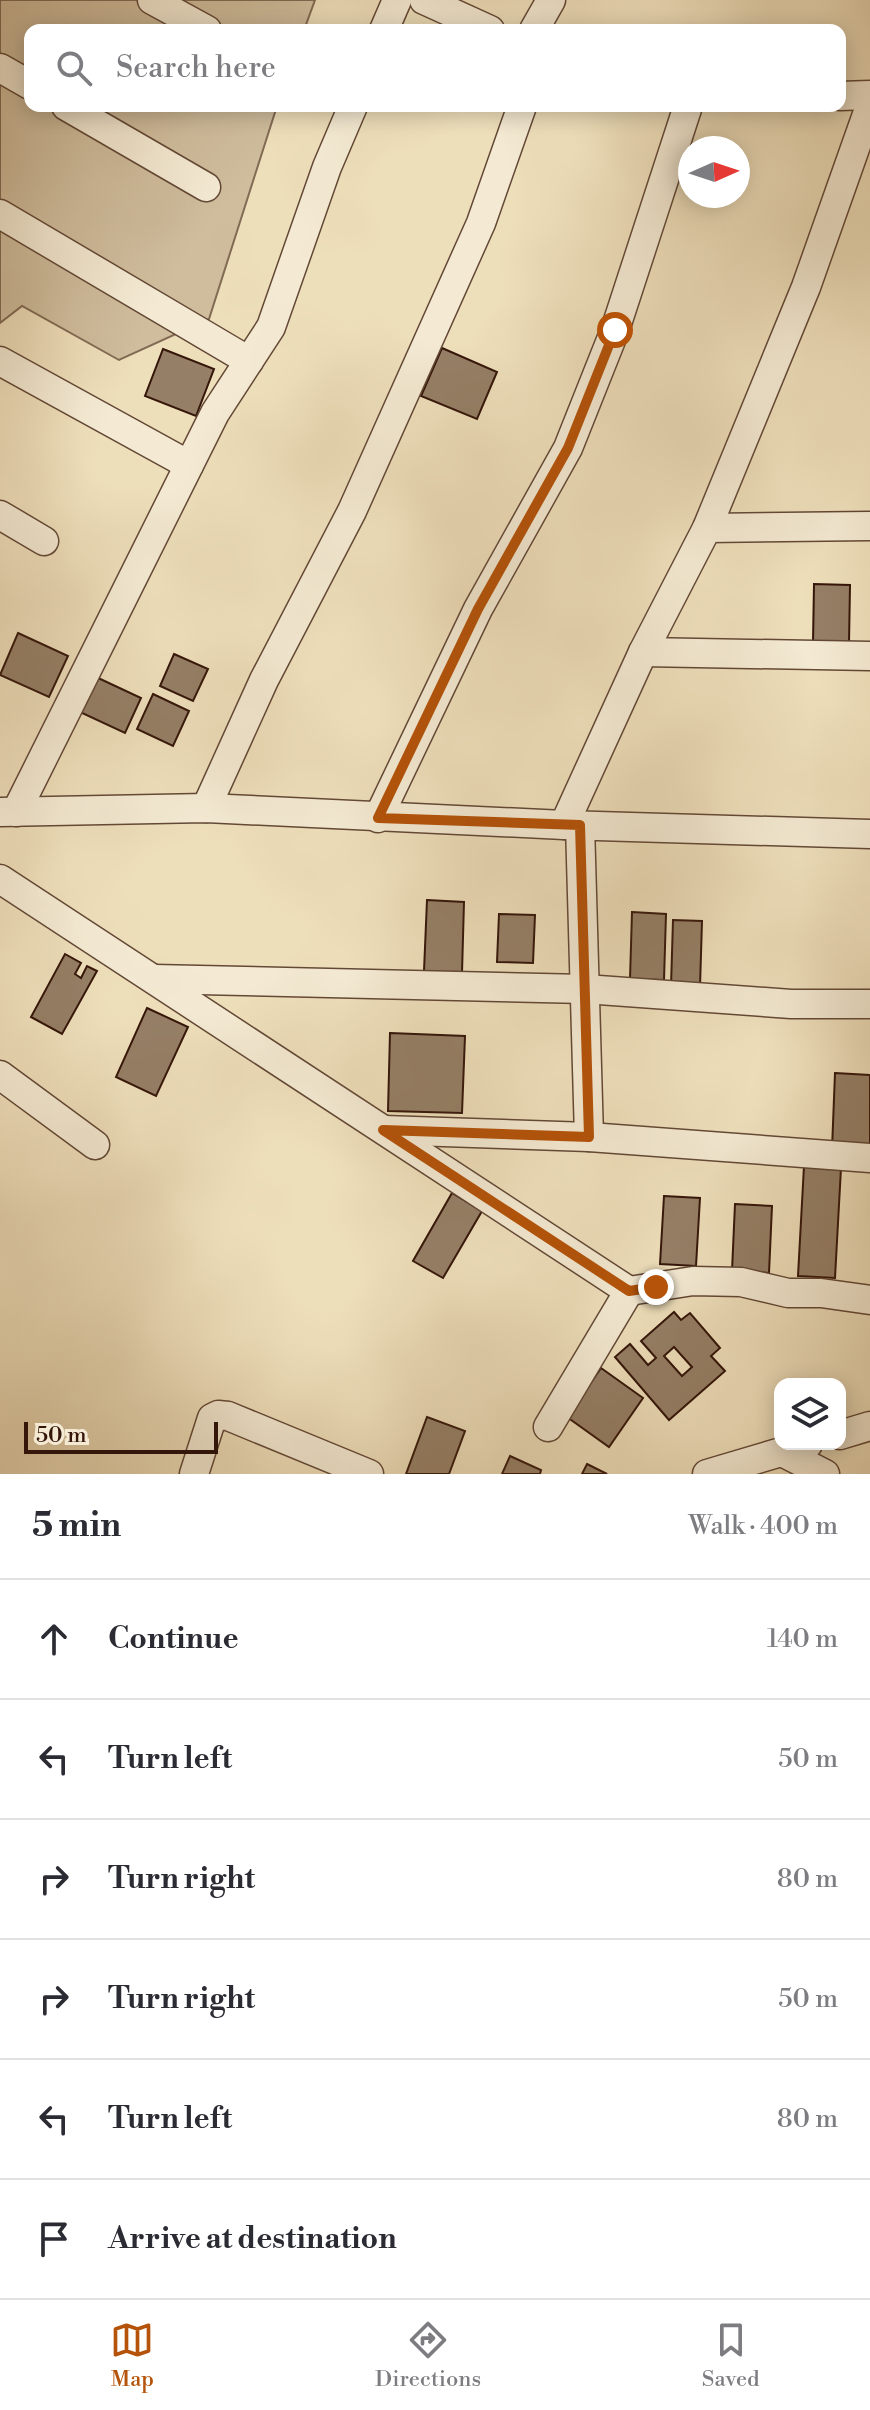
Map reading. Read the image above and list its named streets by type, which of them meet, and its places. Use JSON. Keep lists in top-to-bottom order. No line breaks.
{"scale_bar":"50 m","north":"right","page":{"search":"Search here","scale":"50 m","heading":["5 min","Walk · 400 m"],"list":[["Continue","140 m"],["Turn left","50 m"],["Turn right","80 m"],["Turn right","50 m"],["Turn left","80 m"],"Arrive at destination"],"nav":["Map","Directions","Saved"]}}
